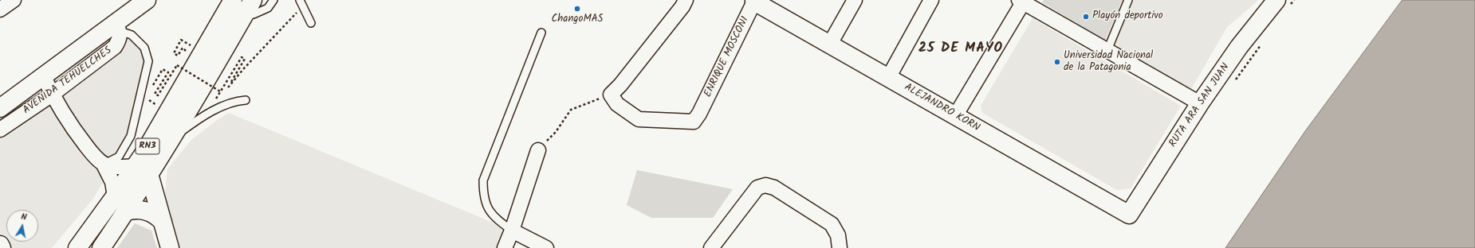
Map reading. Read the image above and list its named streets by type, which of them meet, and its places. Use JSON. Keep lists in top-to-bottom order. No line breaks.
{"streets":{"main road":["AVENIDA TEHUELCHES","RUTA ARA SAN JUAN","ALEJANDRO KORN","RN3"],"street":["ENRIQUE MOSCONI"]},"crossings":[["ENRIQUE MOSCONI","ALEJANDRO KORN"],["RUTA ARA SAN JUAN","ALEJANDRO KORN"]],"districts":["25 DE MAYO"],"places":["ChangoMAS","Playón deportivo","Universidad Nacional de la Patagonia"],"north":"top"}
